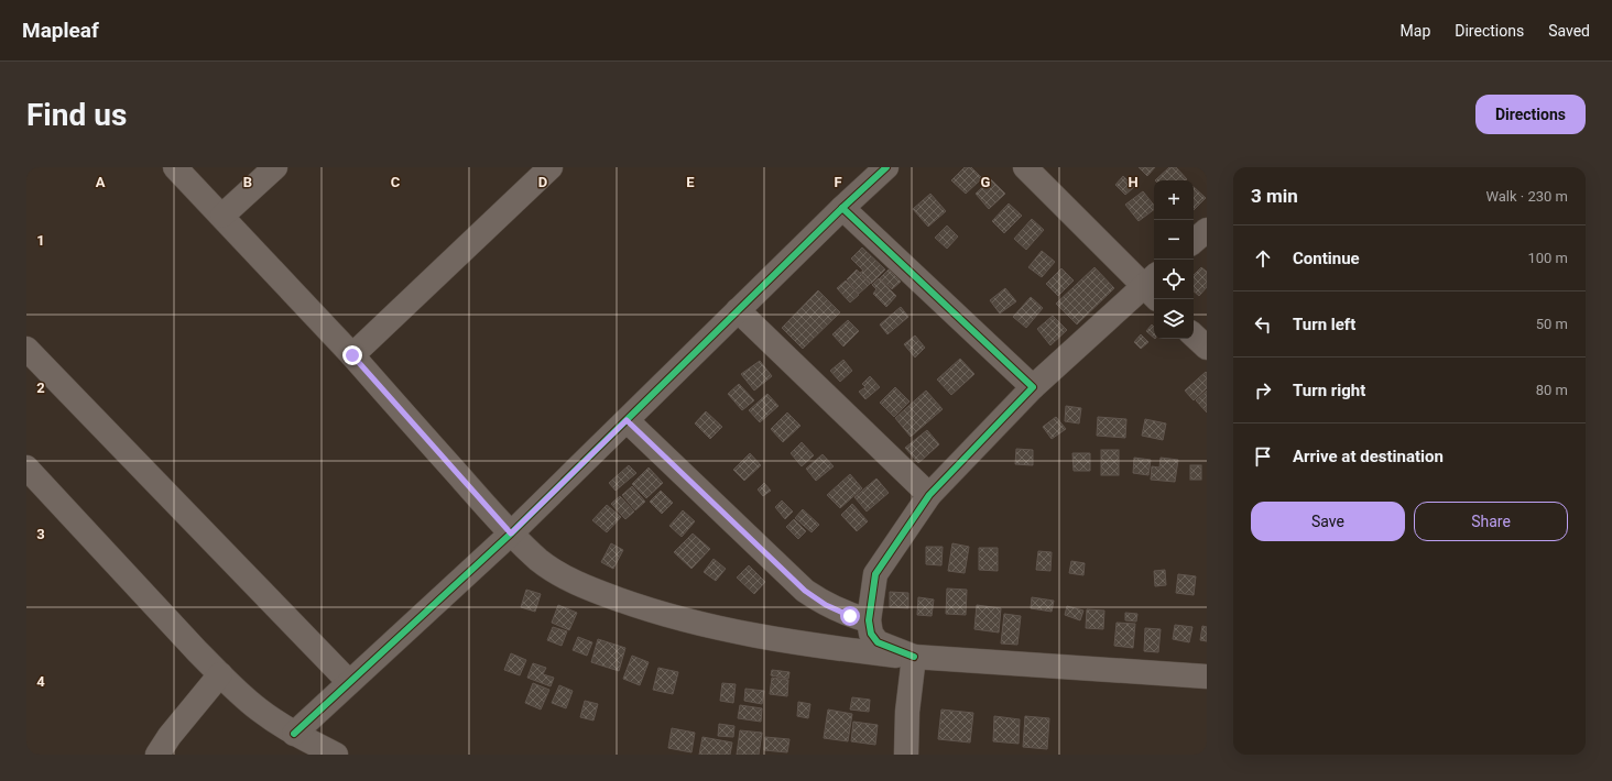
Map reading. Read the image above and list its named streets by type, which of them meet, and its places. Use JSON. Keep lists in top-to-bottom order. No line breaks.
{"page":{"header":"Mapleaf","nav":["Map","Directions","Saved"],"buttons":["Directions",["Save","Share"]],"title":"Find us","heading":["3 min","Walk · 230 m"],"map_buttons":["+","−"],"list":[["Continue","100 m"],["Turn left","50 m"],["Turn right","80 m"],"Arrive at destination"]},"grid":{"columns":["A","B","C","D","E","F","G","H"],"rows":["1","2","3","4"]}}
